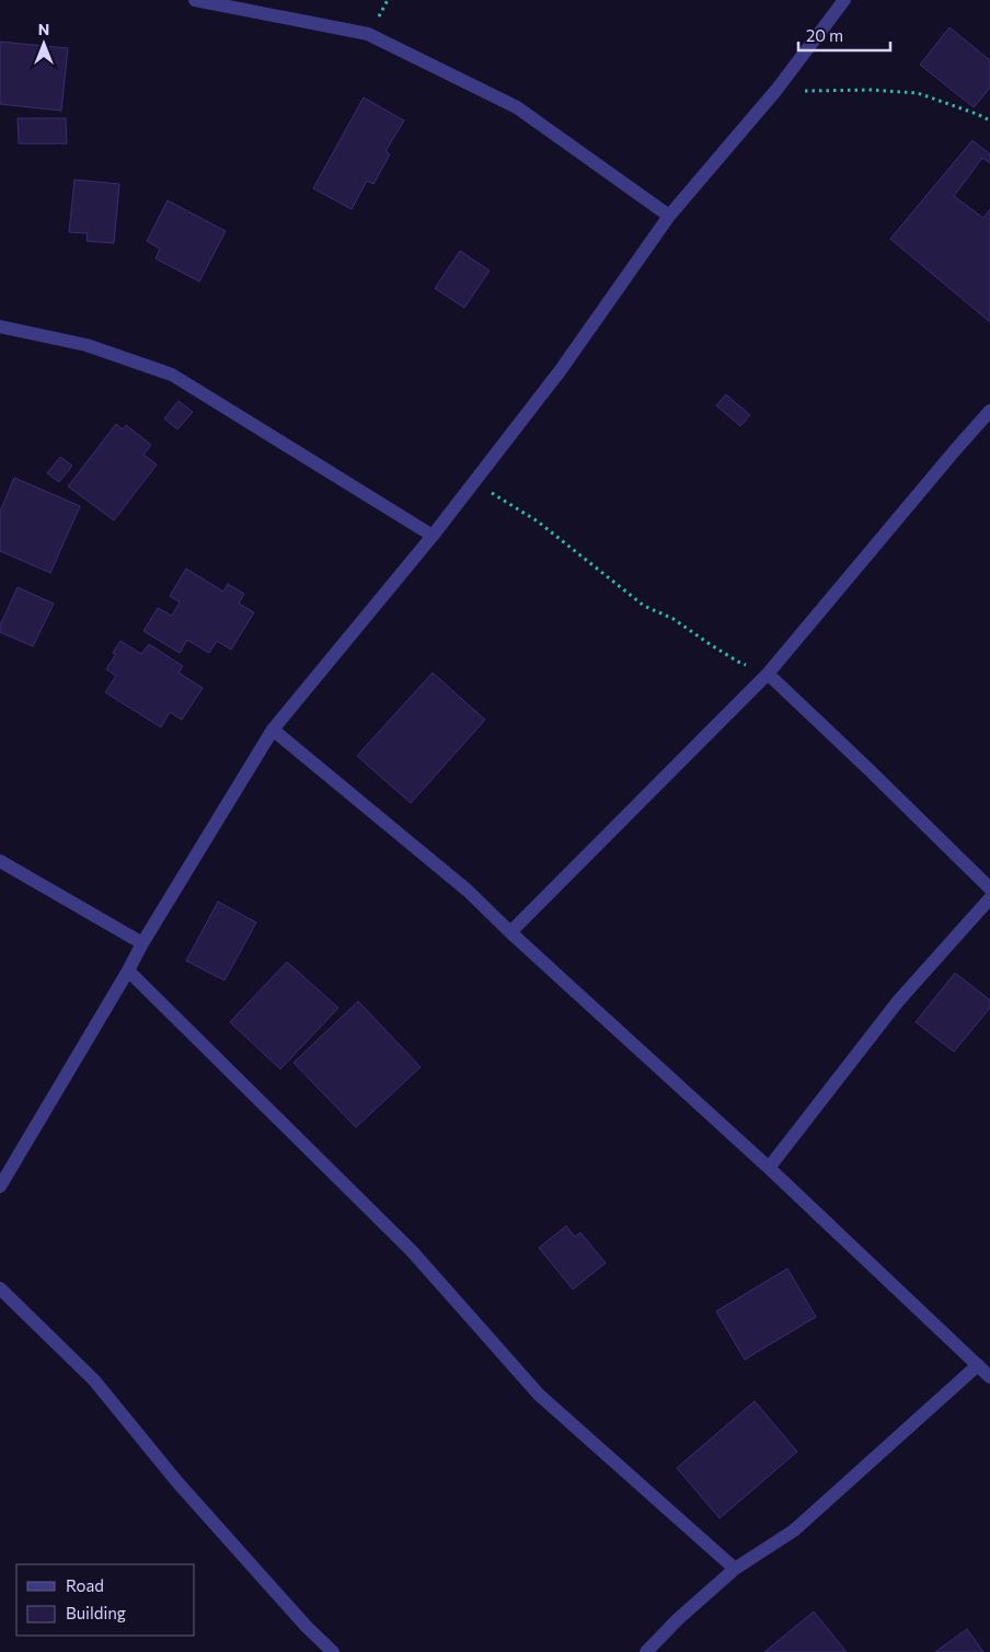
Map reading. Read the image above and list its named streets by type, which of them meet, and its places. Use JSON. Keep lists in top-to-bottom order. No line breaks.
{"legend":["Road","Building"],"scale_bar":"20 m","north":"top"}
